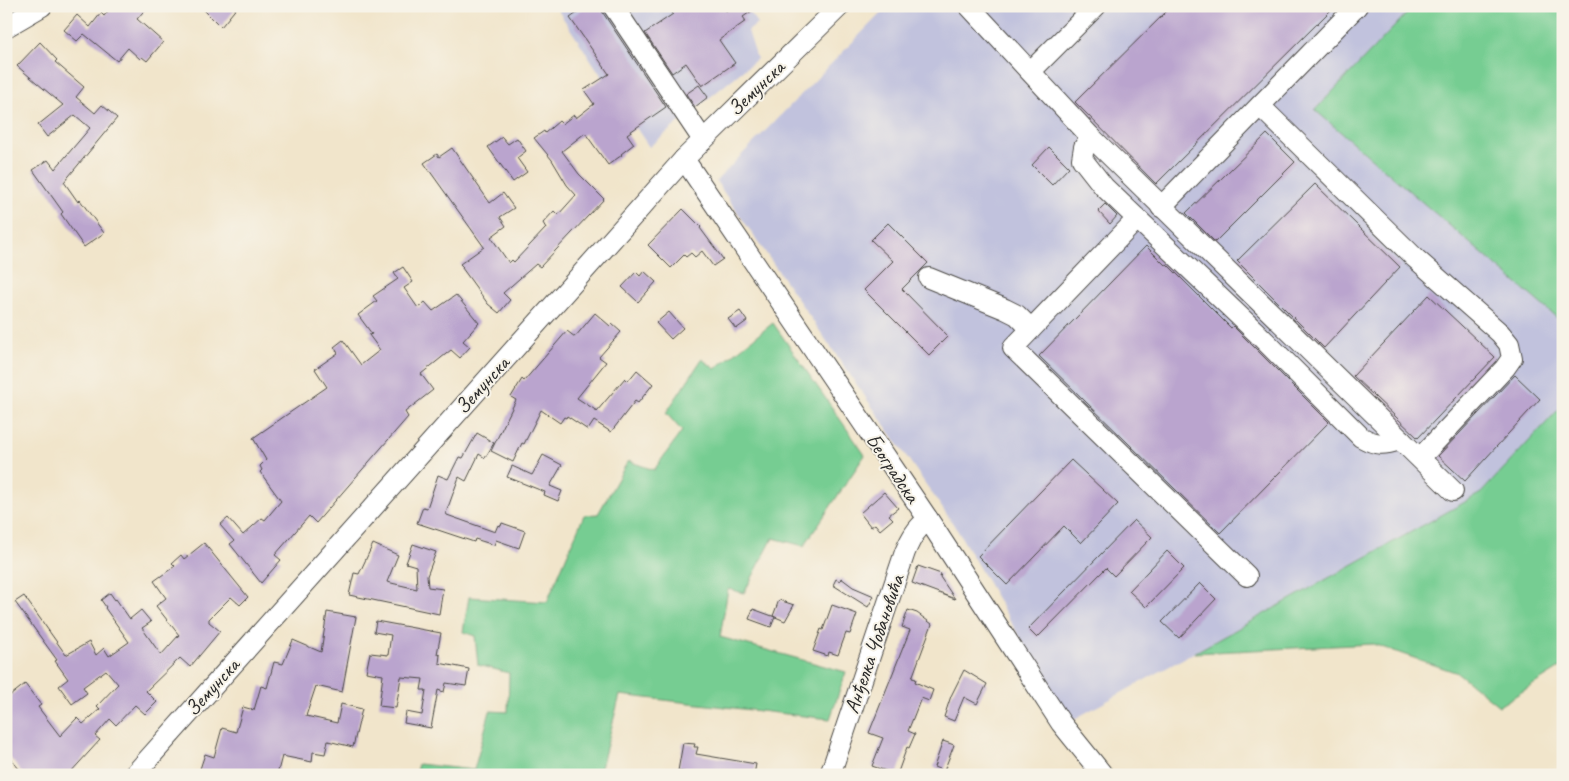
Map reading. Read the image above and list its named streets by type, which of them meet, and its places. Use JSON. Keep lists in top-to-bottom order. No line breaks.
{"streets":{"street":["Земунска","Београдска","Анђелка Чобановића"]},"crossings":[["Земунска","Београдска"],["Београдска","Анђелка Чобановића"]]}
